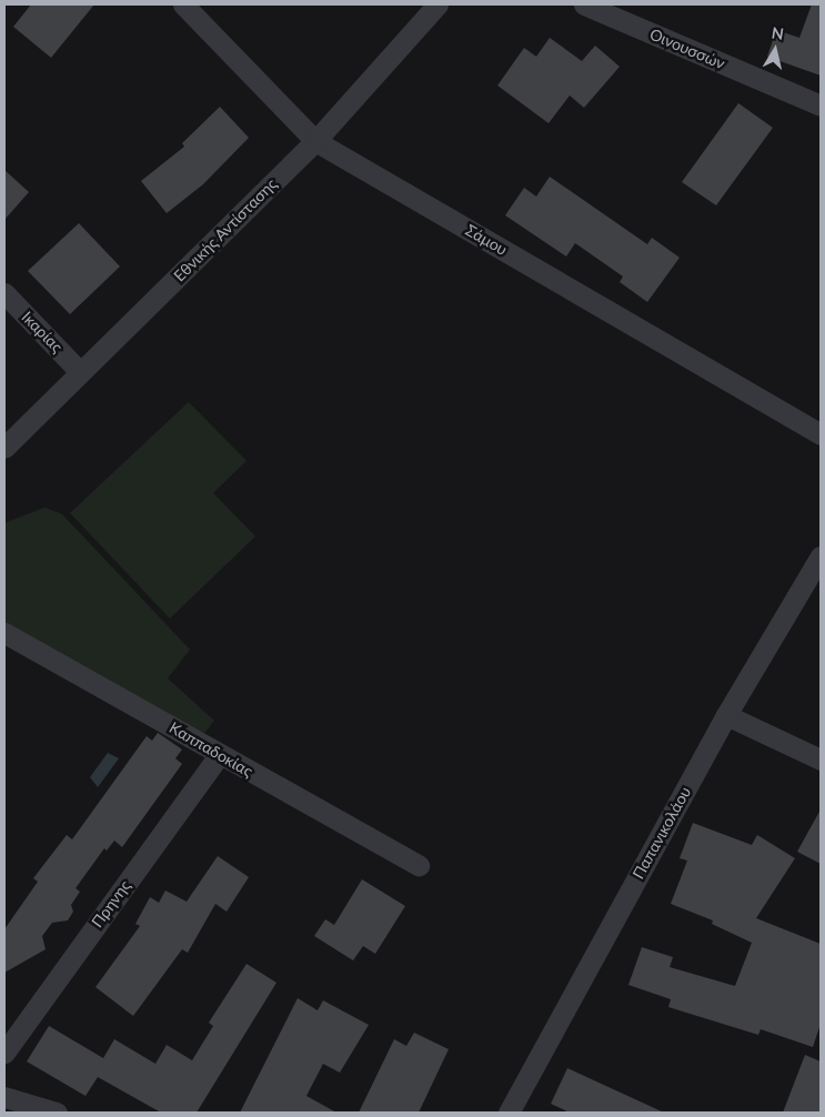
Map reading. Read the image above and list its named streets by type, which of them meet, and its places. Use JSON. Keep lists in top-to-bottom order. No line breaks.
{"streets":{"street":["Οινουσσών","Εθνικής Αντίστασης","Σάμου","Ικαρίας","Καππαδοκίας","Παπανικολάου","Πρηνης"]},"crossings":[["Εθνικής Αντίστασης","Σάμου"],["Εθνικής Αντίστασης","Ικαρίας"],["Καππαδοκίας","Πρηνης"]],"north":"top"}
